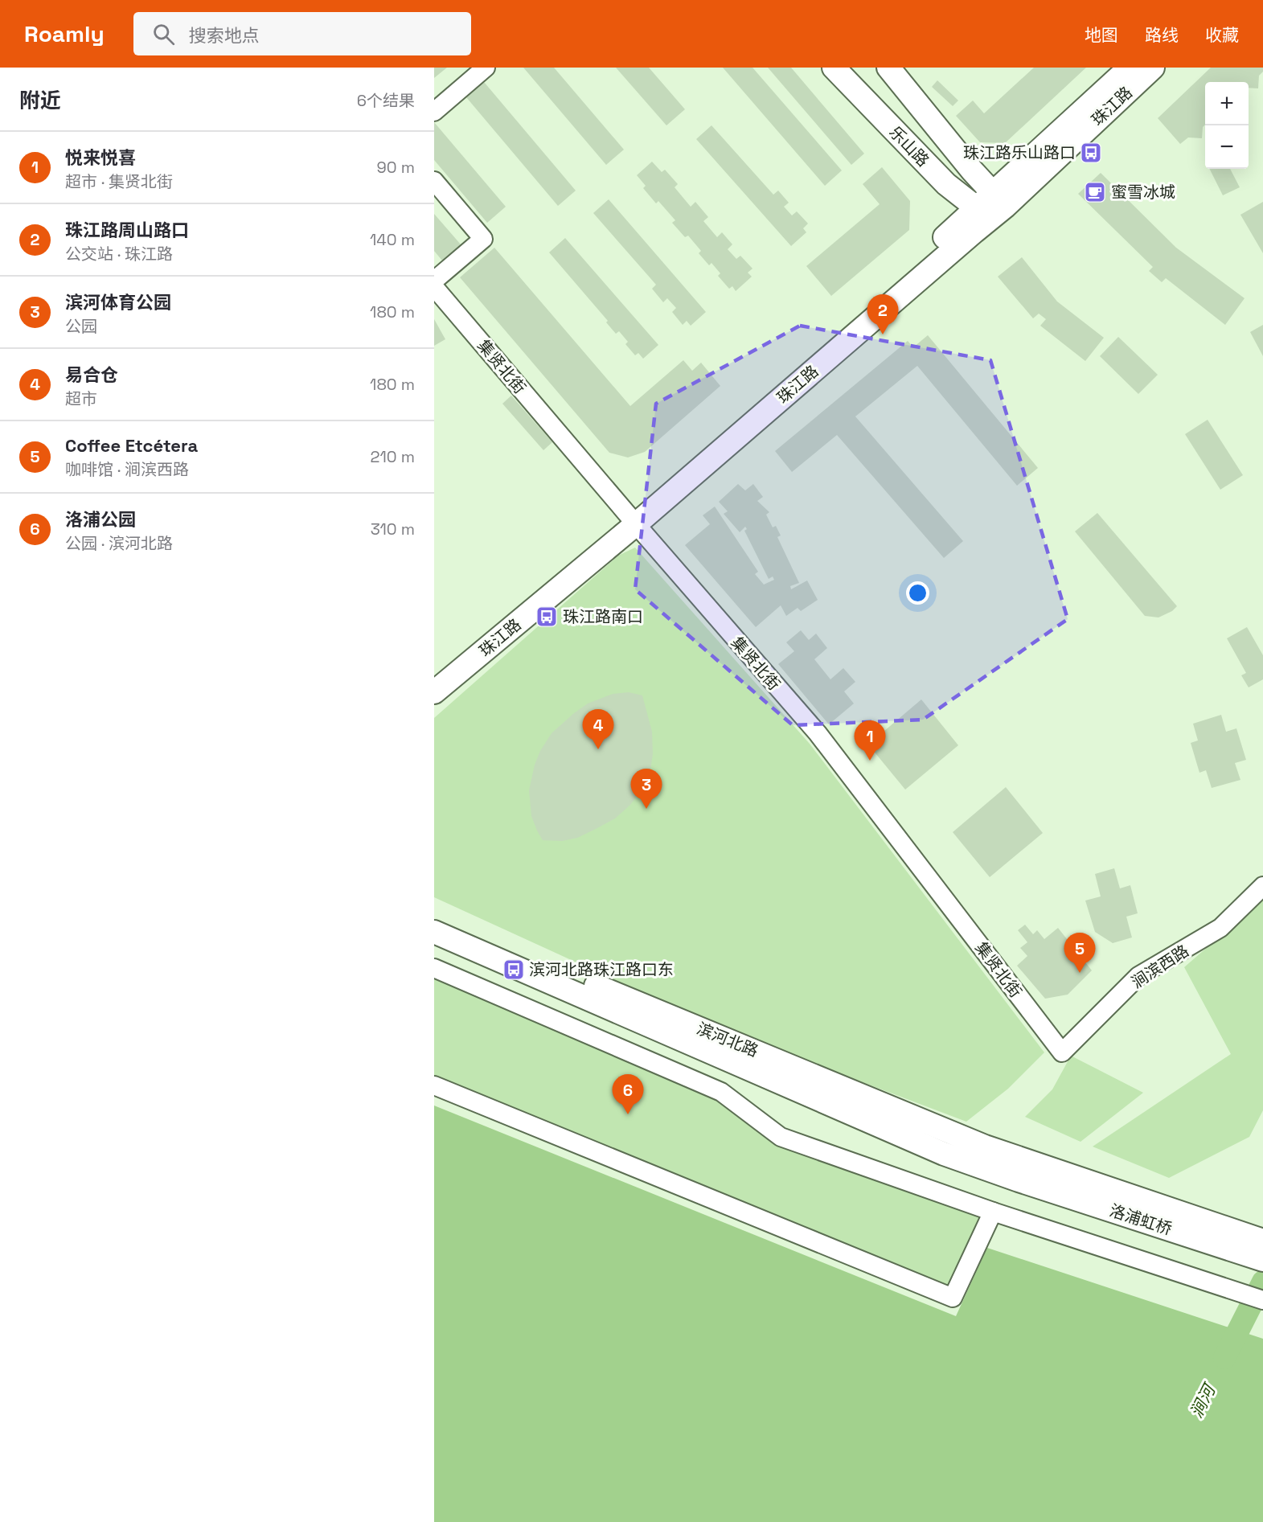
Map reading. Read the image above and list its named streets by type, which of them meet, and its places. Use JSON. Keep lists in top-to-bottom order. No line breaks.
{"streets":{"main road":["珠江路","乐山路","滨河北路","洛浦虹桥"],"street":["集贤北街","涧滨西路"]},"crossings":[["珠江路","乐山路"],["珠江路","集贤北街"],["集贤北街","涧滨西路"],["滨河北路","洛浦虹桥"]],"water":["涧河"],"places":{"bus stop":["珠江路乐山路口","珠江路南口","滨河北路珠江路口东"],"cafe":["蜜雪冰城"]},"page":{"header":"Roamly","search":"搜索地点","nav":["地图","路线","收藏"],"heading":["附近","6个结果"],"map_buttons":["+","−"],"list":[{"mark":"1","name":"悦来悦喜","note":"超市 · 集贤北街","value":"90 m"},{"mark":"2","name":"珠江路周山路口","note":"公交站 · 珠江路","value":"140 m"},{"mark":"3","name":"滨河体育公园","note":"公园","value":"180 m"},{"mark":"4","name":"易合仓","note":"超市","value":"180 m"},{"mark":"5","name":"Coffee Etcétera","note":"咖啡馆 · 涧滨西路","value":"210 m"},{"mark":"6","name":"洛浦公园","note":"公园 · 滨河北路","value":"310 m"}],"pins":["2","4","1","3","5","6"]}}
